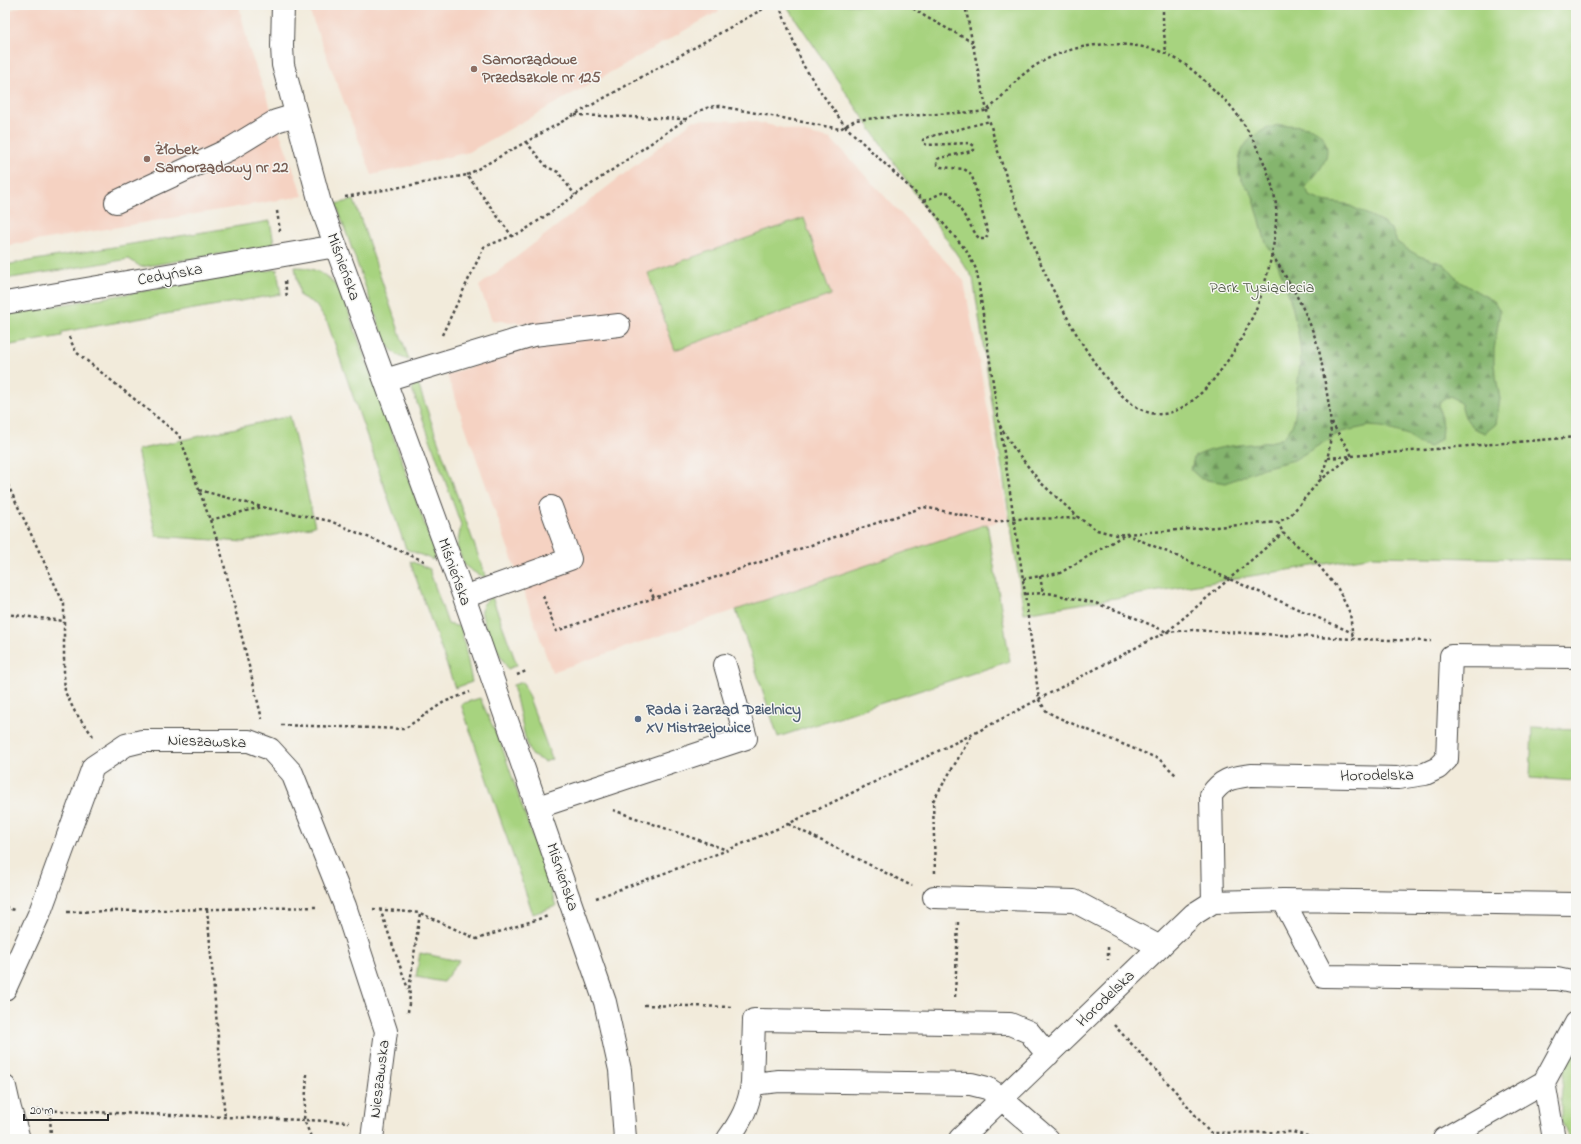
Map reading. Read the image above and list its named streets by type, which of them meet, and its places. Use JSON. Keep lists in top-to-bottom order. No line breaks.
{"streets":{"street":["Miśnieńska","Cedyńska","Nieszawska","Horodelska"]},"crossings":[["Miśnieńska","Cedyńska"]],"parks":["Park Tysiąclecia"],"places":["Samorządowe Przedszkole nr 125","Żłobek Samorządowy nr 22","Rada i Zarząd Dzielnicy XV Mistrzejowice"],"scale_bar":"20 m"}
